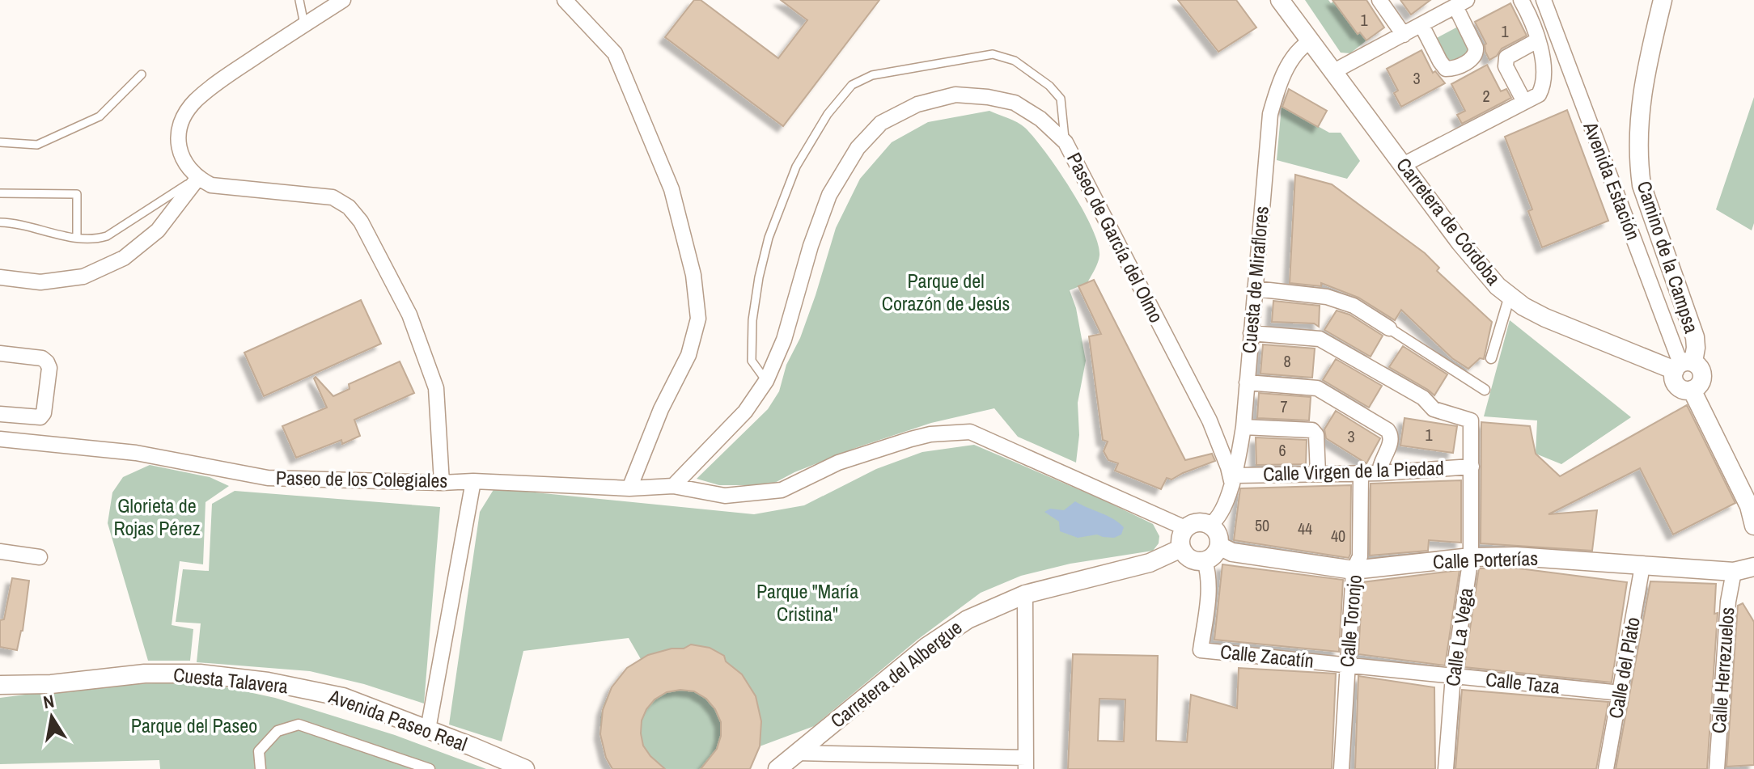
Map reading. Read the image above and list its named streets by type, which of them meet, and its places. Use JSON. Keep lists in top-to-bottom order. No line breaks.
{"streets":{"street":["Avenida Estación","Carretera de Córdoba","Paseo de García del Olmo","Camino de la Campsa","Cuesta de Miraflores","Calle Virgen de la Piedad","Paseo de los Colegiales","Calle Porterías","Calle Toronjo","Calle La Vega","Calle Zacatín","Calle del Plato","Calle Herrezuelos","Carretera del Albergue","Cuesta Talavera","Calle Taza","Avenida Paseo Real"]},"crossings":[["Avenida Estación","Carretera de Córdoba"],["Avenida Estación","Camino de la Campsa"],["Carretera de Córdoba","Camino de la Campsa"],["Carretera de Córdoba","Cuesta de Miraflores"],["Paseo de García del Olmo","Cuesta de Miraflores"],["Paseo de García del Olmo","Calle Virgen de la Piedad"],["Cuesta de Miraflores","Calle Virgen de la Piedad"],["Cuesta de Miraflores","Calle Porterías"],["Cuesta de Miraflores","Calle La Vega"],["Cuesta de Miraflores","Calle Zacatín"],["Cuesta de Miraflores","Carretera del Albergue"],["Calle Virgen de la Piedad","Calle Toronjo"],["Calle Virgen de la Piedad","Calle La Vega"],["Paseo de los Colegiales","Avenida Paseo Real"],["Calle Porterías","Calle Toronjo"],["Calle Porterías","Calle La Vega"],["Calle Porterías","Calle Zacatín"],["Calle Porterías","Calle del Plato"],["Calle Porterías","Calle Herrezuelos"],["Calle Porterías","Carretera del Albergue"],["Calle Toronjo","Calle Zacatín"],["Calle Toronjo","Calle Taza"],["Calle La Vega","Calle Taza"],["Calle Zacatín","Carretera del Albergue"],["Calle Zacatín","Calle Taza"],["Calle del Plato","Calle Taza"],["Cuesta Talavera","Avenida Paseo Real"]],"parks":["Parque del Corazón de Jesús","Glorieta de Rojas Pérez","Parque \"María Cristina\"","Parque del Paseo"],"house_numbers":["1","1","3","2","8","7","1","3","6","50","44","40"],"north":"top"}
